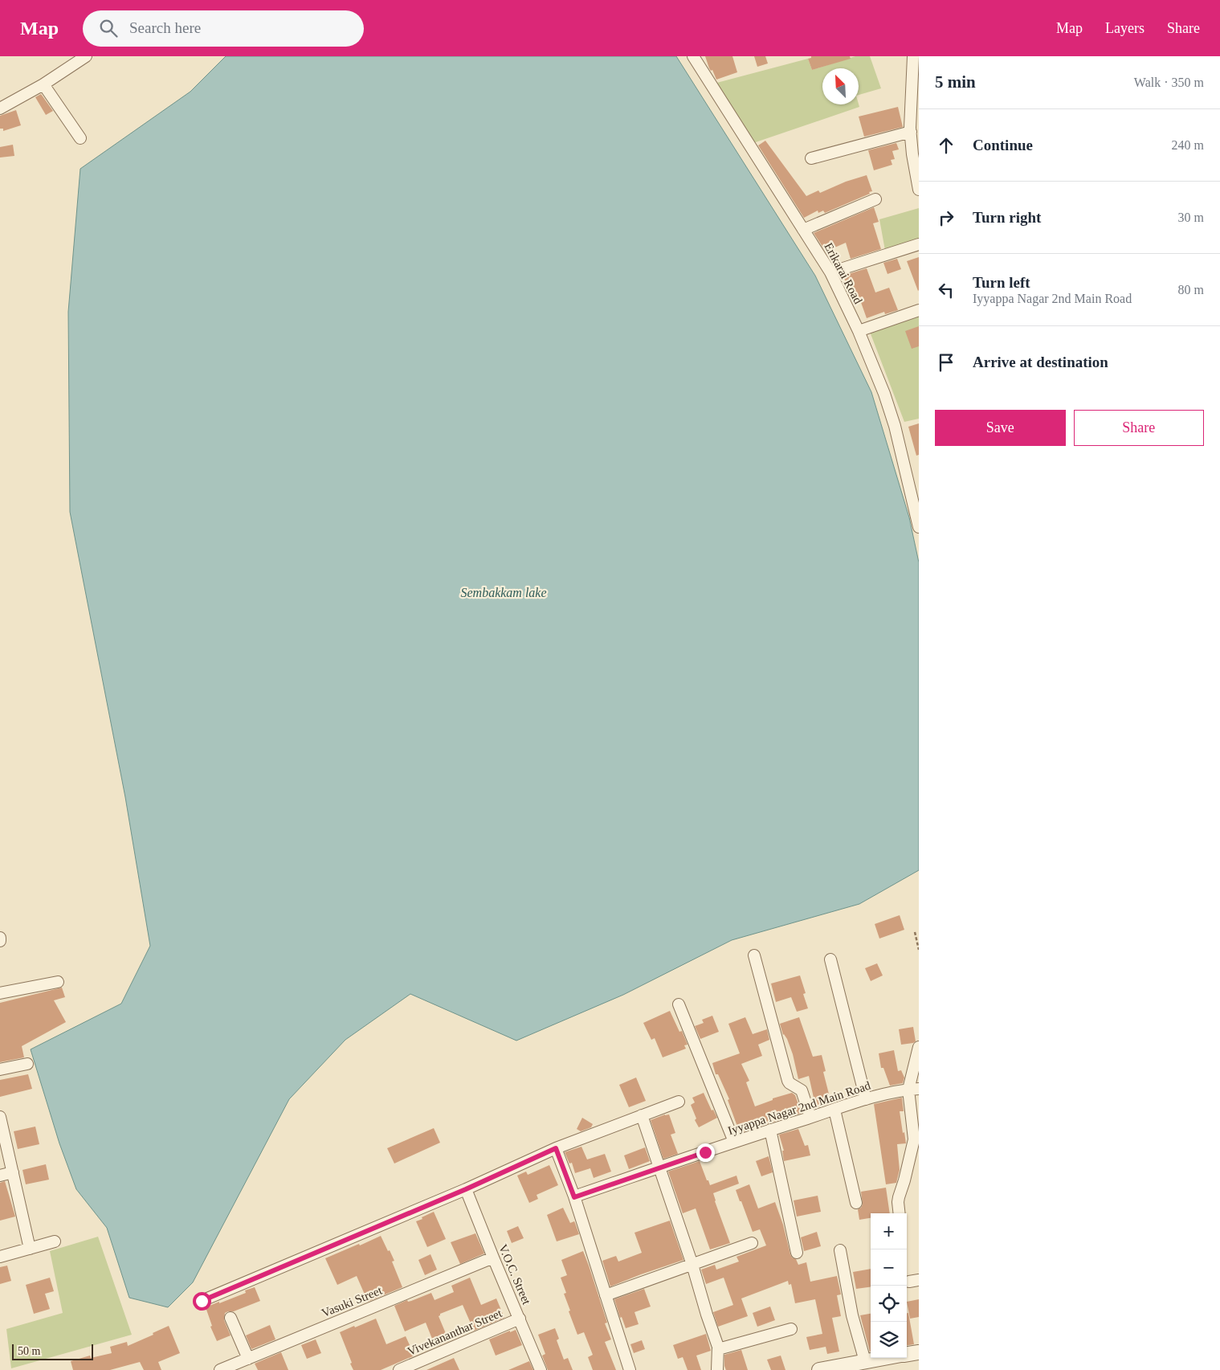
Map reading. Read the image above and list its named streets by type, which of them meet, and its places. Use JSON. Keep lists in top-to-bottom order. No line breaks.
{"streets":{"street":["Erikarai Road","Iyyappa Nagar 2nd Main Road","V.O.C. Street","Vasuki Street","Vivekananthar Street"]},"crossings":[["V.O.C. Street","Vasuki Street"],["V.O.C. Street","Vivekananthar Street"]],"water":["Sembakkam lake"],"scale_bar":"50 m","north":"top left","page":{"header":"Map","search":"Search here","nav":["Map","Layers","Share"],"heading":["5 min","Walk · 350 m"],"list":[["Continue","240 m"],["Turn right","30 m"],["Turn left","Iyyappa Nagar 2nd Main Road","80 m"],"Arrive at destination"],"buttons":["Save","Share"],"map_buttons":["+","−"],"scale":"50 m"}}
